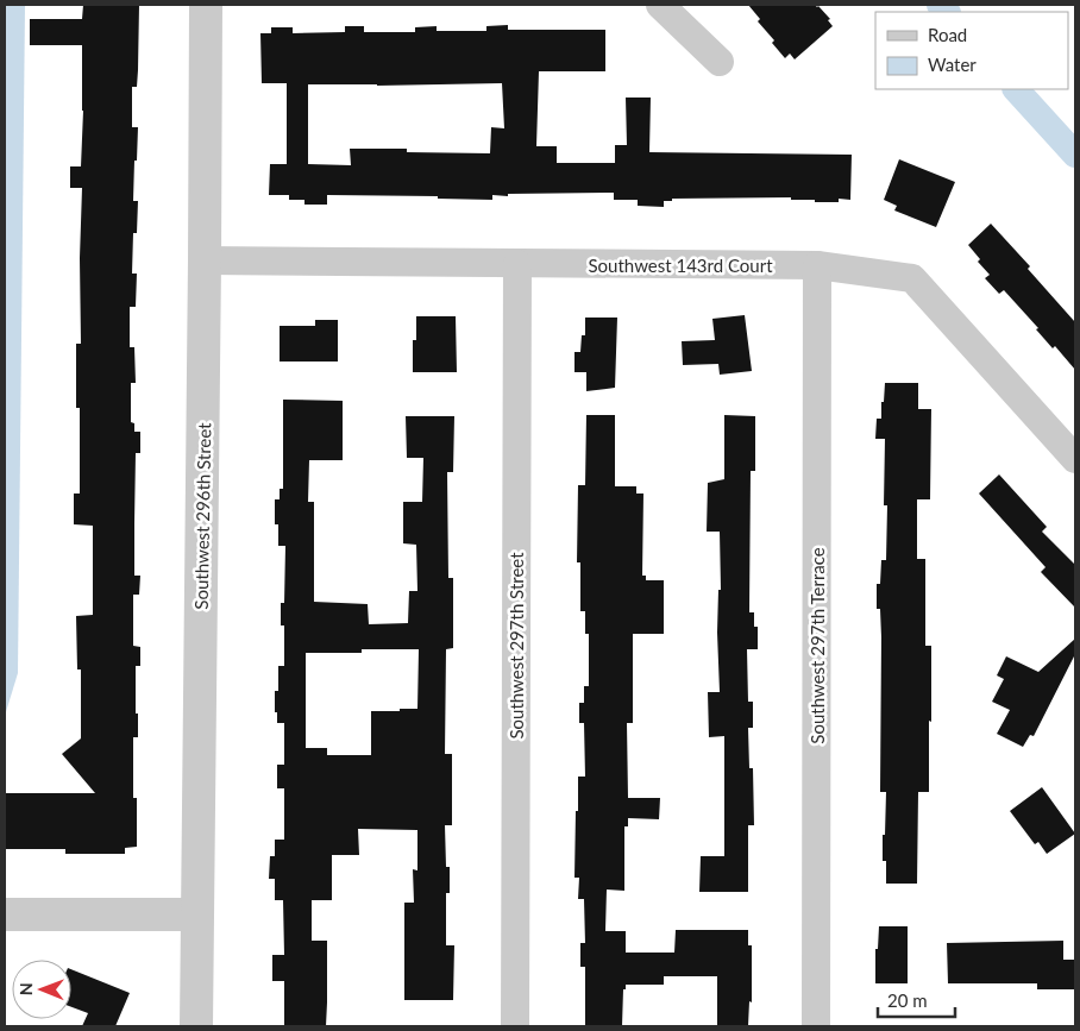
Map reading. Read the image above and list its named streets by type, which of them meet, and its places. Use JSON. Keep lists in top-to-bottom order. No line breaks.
{"streets":{"street":["Southwest 143rd Court","Southwest 296th Street","Southwest 297th Street","Southwest 297th Terrace"]},"crossings":[["Southwest 143rd Court","Southwest 296th Street"],["Southwest 143rd Court","Southwest 297th Street"],["Southwest 143rd Court","Southwest 297th Terrace"]],"legend":["Road","Water"],"scale_bar":"20 m","north":"left"}
